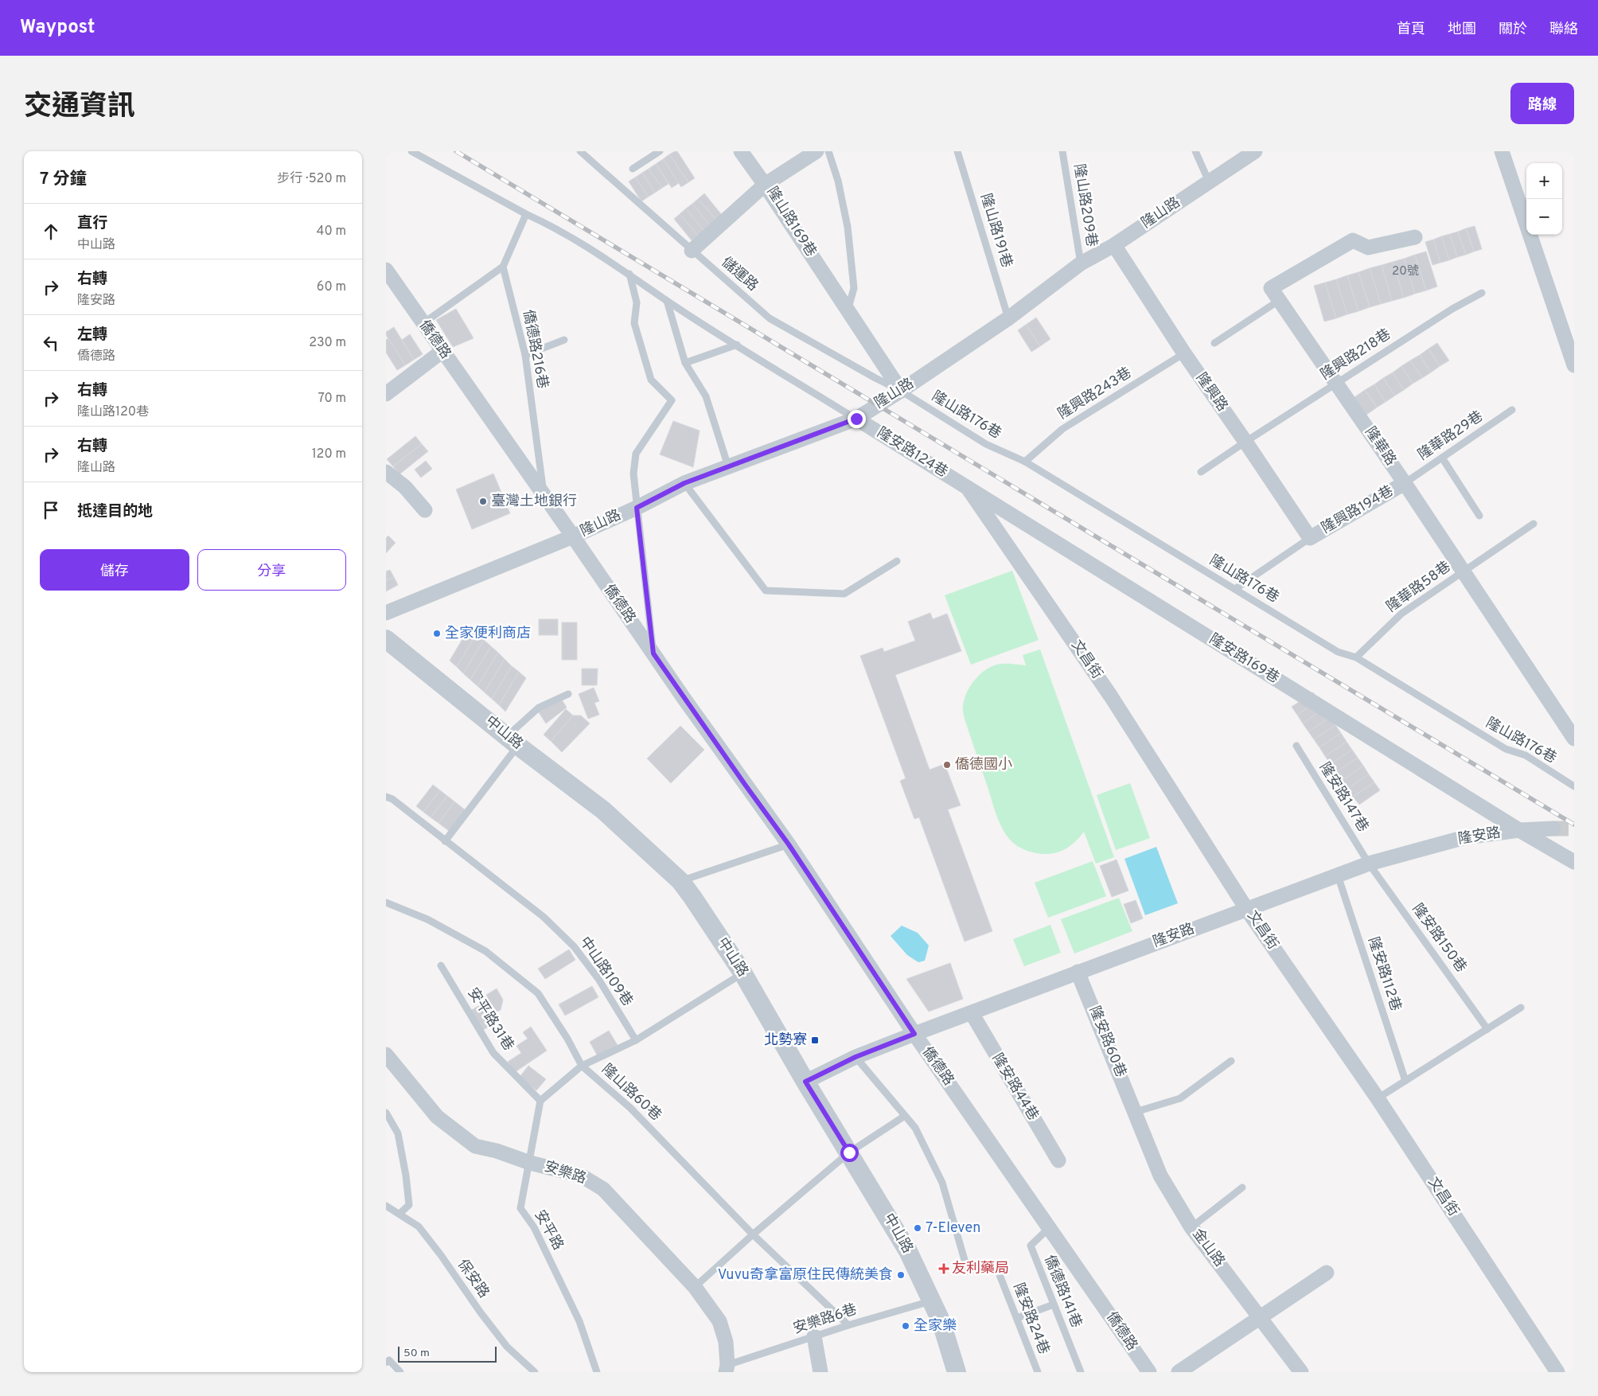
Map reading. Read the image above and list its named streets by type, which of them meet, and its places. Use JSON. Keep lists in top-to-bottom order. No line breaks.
{"streets":{"street":["隆山路","隆山路169巷","僑德路","隆興路","隆華路","隆安路124巷","隆興路194巷","隆安路169巷","文昌街","中山路","隆安路","隆安路60巷","隆安路44巷","安樂路","金山路"],"lane":["隆山路209巷","隆山路191巷","儲運路","僑德路216巷","隆興路218巷","隆興路243巷","隆山路176巷","隆華路29巷","隆華路58巷","隆安路147巷","隆安路150巷","中山路109巷","隆安路112巷","安平路31巷","隆山路60巷","安平路","保安路","僑德路141巷","隆安路24巷","安樂路6巷"]},"crossings":[["隆山路209巷","隆山路"],["隆山路","隆山路169巷"],["隆山路","隆山路191巷"],["隆山路","儲運路"],["隆山路","僑德路"],["隆山路","隆興路"],["隆山路","隆山路176巷"],["隆山路","隆安路124巷"],["隆山路169巷","儲運路"],["隆山路169巷","隆山路176巷"],["儲運路","隆山路176巷"],["僑德路","僑德路216巷"],["僑德路","隆安路"],["僑德路","僑德路141巷"],["隆興路218巷","隆興路"],["隆興路218巷","隆華路"],["隆興路","隆興路243巷"],["隆興路","隆興路194巷"],["隆興路243巷","隆山路176巷"],["隆山路176巷","隆華路58巷"],["隆華路29巷","隆華路"],["隆華路29巷","隆興路194巷"],["隆華路","隆興路194巷"],["隆華路","隆華路58巷"],["隆安路124巷","隆安路169巷"],["隆安路124巷","文昌街"],["隆安路169巷","文昌街"],["隆安路169巷","隆安路"],["文昌街","隆安路"],["中山路","隆安路"],["中山路","安樂路6巷"],["隆安路147巷","隆安路"],["隆安路147巷","隆安路150巷"],["隆安路","隆安路150巷"],["隆安路","隆安路112巷"],["隆安路","隆安路60巷"],["隆安路","隆安路44巷"],["隆安路","隆安路24巷"],["安平路31巷","安平路"],["隆安路60巷","金山路"],["隆山路60巷","安樂路6巷"],["安樂路","安平路"],["安樂路","安樂路6巷"]],"places":{"other":["臺灣土地銀行","全家便利商店","僑德國小","7-Eleven","Vuvu奇拿富原住民傳統美食","全家樂"],"transit":["北勢寮"],"health":["友利藥局"]},"house_numbers":["20號"],"scale_bar":"50 m","page":{"header":"Waypost","nav":["首頁","地圖","關於","聯絡"],"title":"交通資訊","buttons":["路線",["儲存","分享"]],"heading":["7 分鐘","步行 · 520 m"],"map_buttons":["+","−"],"list":[["直行","中山路","40 m"],["右轉","隆安路","60 m"],["左轉","僑德路","230 m"],["右轉","隆山路120巷","70 m"],["右轉","隆山路","120 m"],"抵達目的地"],"scale":"50 m"}}
